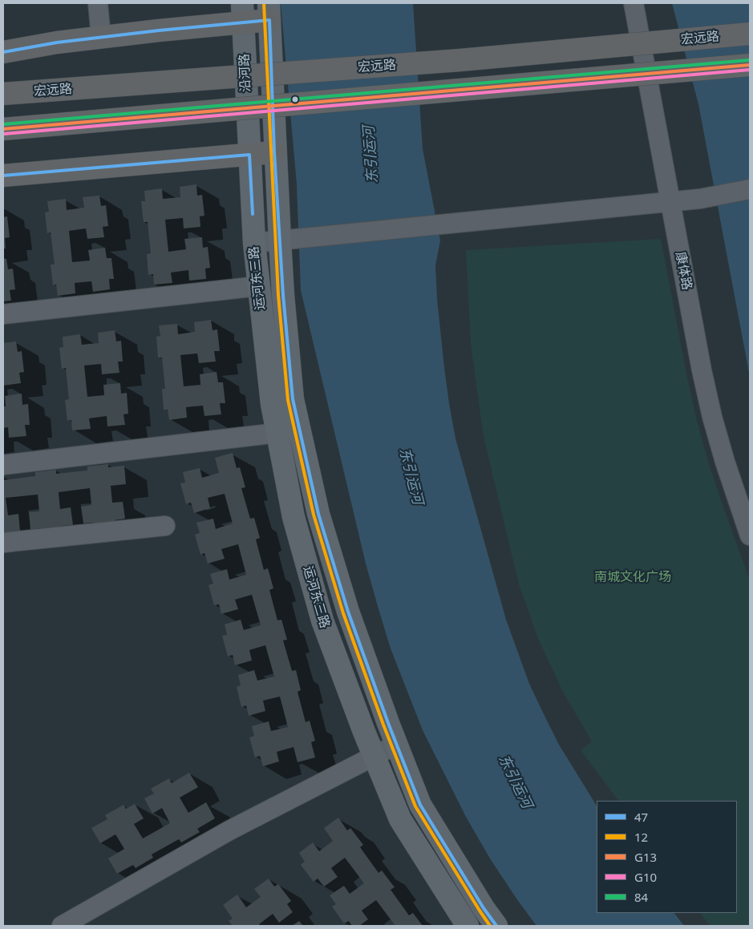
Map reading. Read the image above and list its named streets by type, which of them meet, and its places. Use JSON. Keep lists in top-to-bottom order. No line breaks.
{"streets":{"highway":["宏远路"],"street":["沿河路","康体路","运河东三路"]},"crossings":[["沿河路","运河东三路"]],"water":["东引运河"],"parks":["南城文化广场"],"lines":["transit line 12","transit line 47","transit line 84","transit line G13","transit line G10"],"legend":["47","12","G13","G10","84"]}
